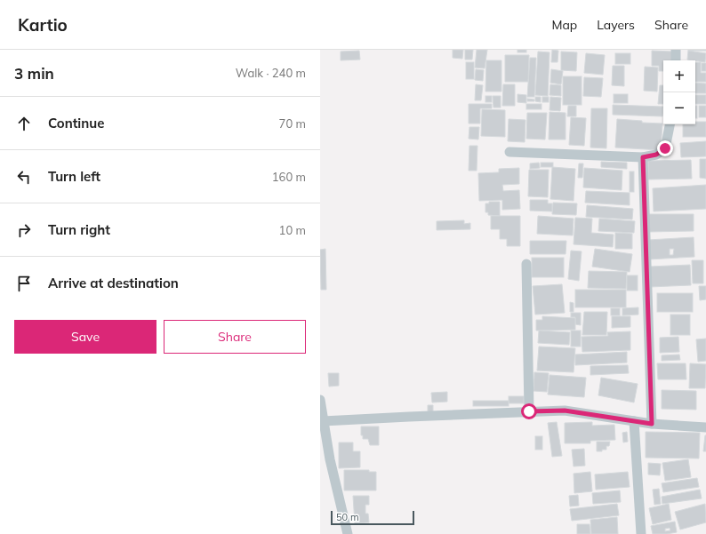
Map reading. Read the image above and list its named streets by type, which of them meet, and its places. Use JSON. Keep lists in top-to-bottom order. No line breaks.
{"scale_bar":"50 m","page":{"header":"Kartio","nav":["Map","Layers","Share"],"heading":["3 min","Walk · 240 m"],"map_buttons":["+","−"],"list":[["Continue","70 m"],["Turn left","160 m"],["Turn right","10 m"],"Arrive at destination"],"buttons":["Save","Share"],"scale":"50 m"}}
